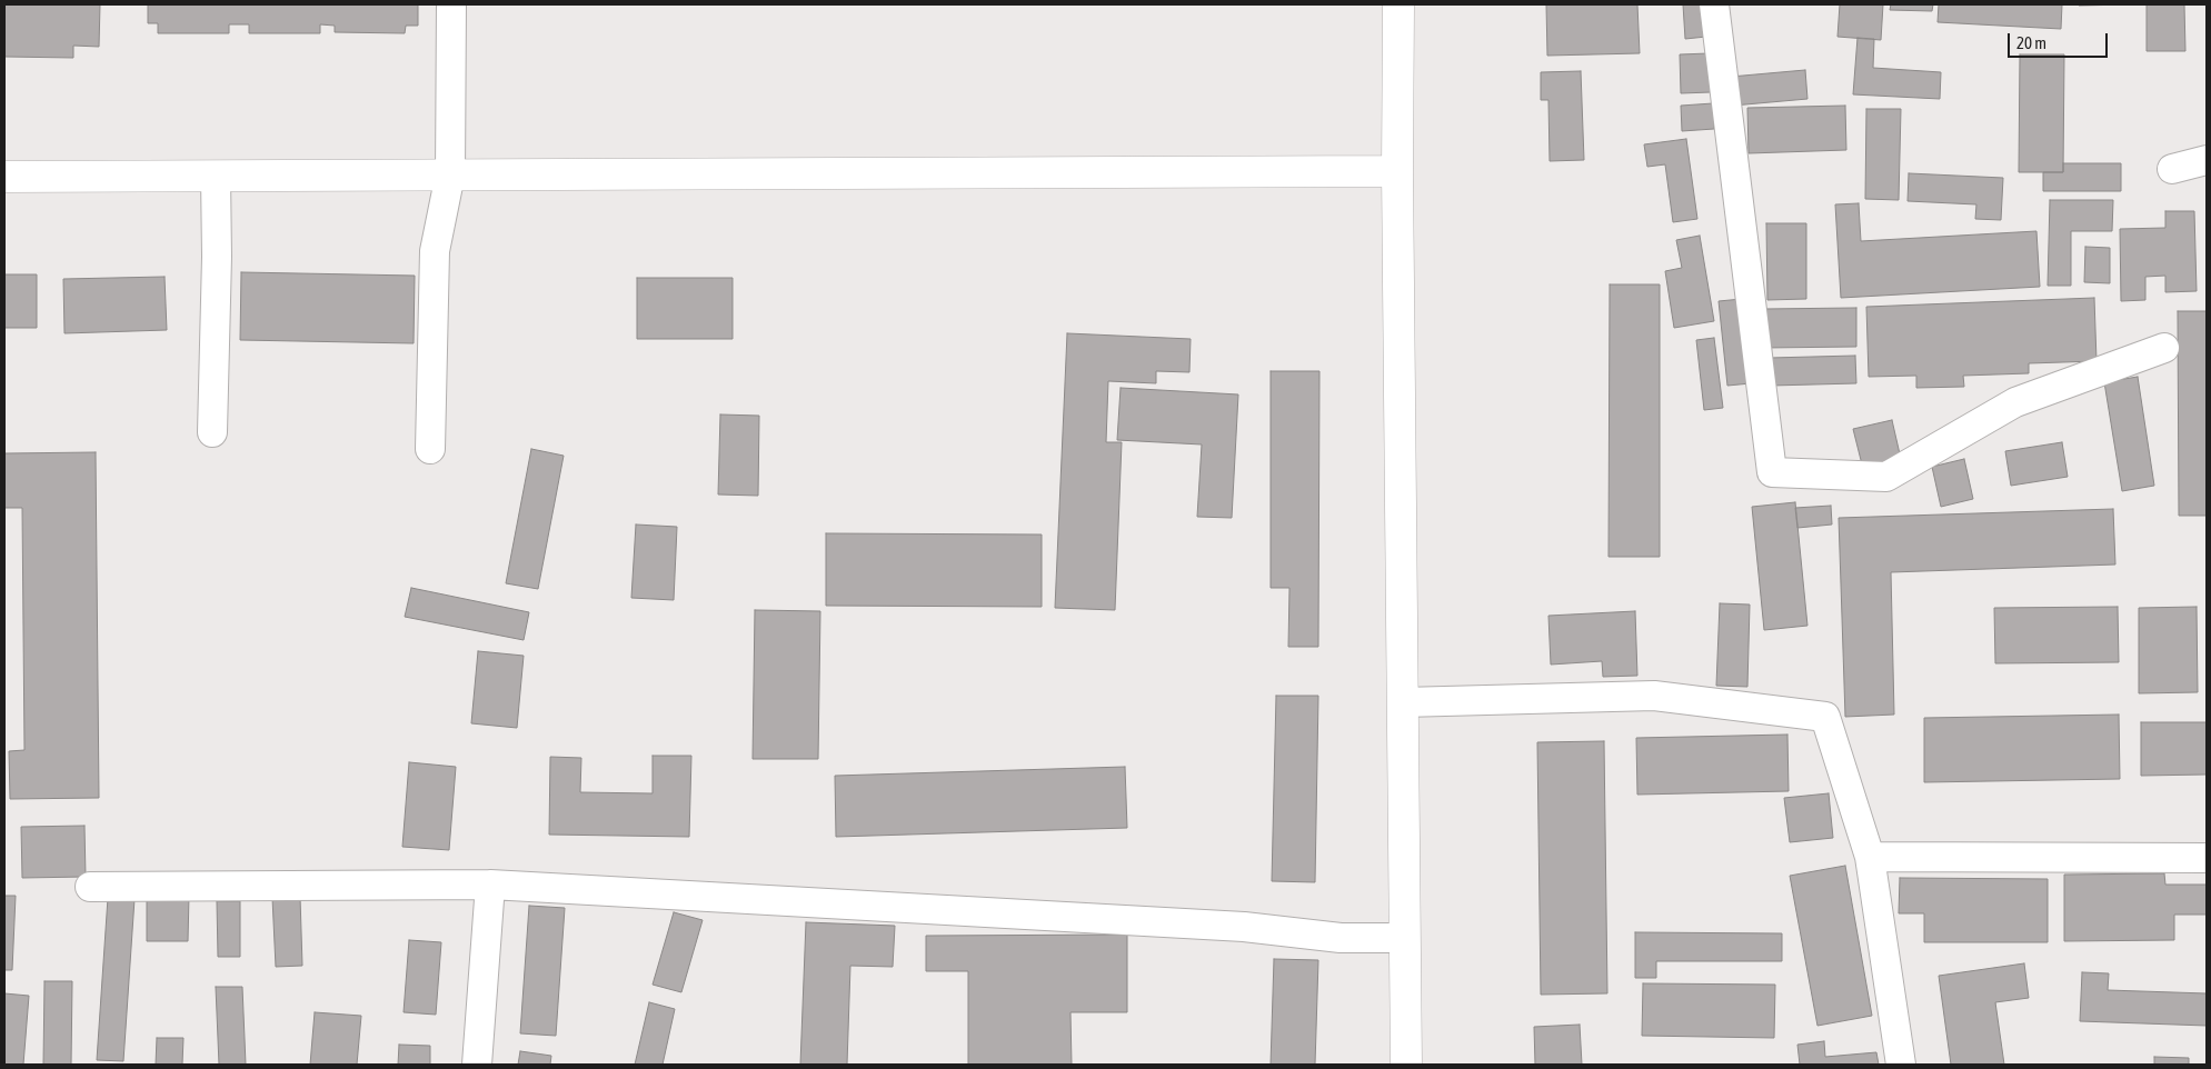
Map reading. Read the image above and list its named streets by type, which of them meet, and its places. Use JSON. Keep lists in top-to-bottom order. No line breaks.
{"scale_bar":"20 m"}
